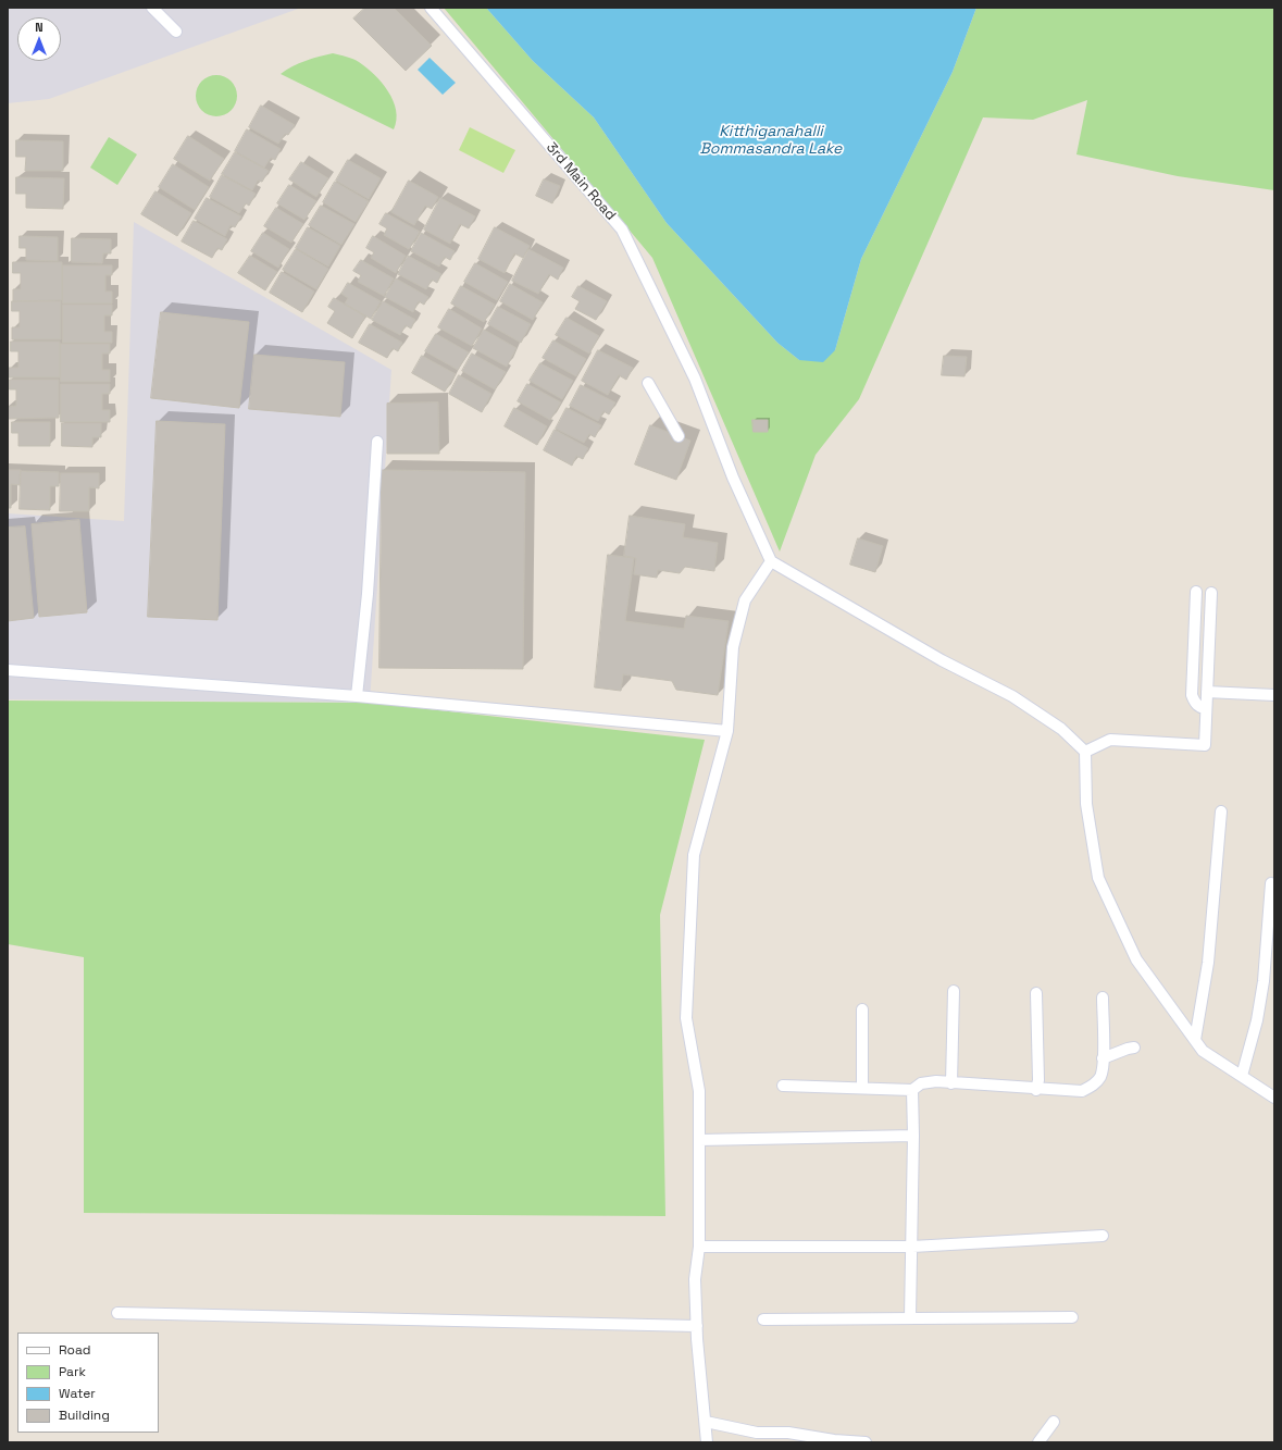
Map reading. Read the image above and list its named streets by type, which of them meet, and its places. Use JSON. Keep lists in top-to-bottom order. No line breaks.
{"streets":{"street":["3rd Main Road"]},"water":["Kitthiganahalli Bommasandra Lake"],"legend":["Road","Park","Water","Building"],"north":"top"}
